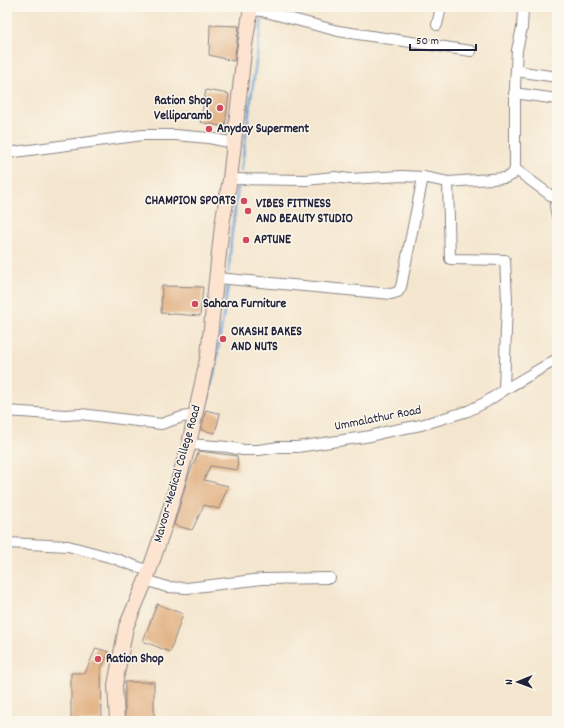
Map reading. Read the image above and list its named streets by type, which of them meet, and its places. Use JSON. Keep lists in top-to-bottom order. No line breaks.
{"streets":{"main road":["Mavoor-Medical College Road"],"street":["Ummalathur Road"]},"crossings":[["Ummalathur Road","Mavoor-Medical College Road"]],"places":["Ration Shop Velliparamb","Anyday Superment","CHAMPION SPORTS","VIBES FITTNESS AND BEAUTY STUDIO","APTUNE","Sahara Furniture","OKASHI BAKES AND NUTS","Ration Shop"],"scale_bar":"50 m","north":"left"}
